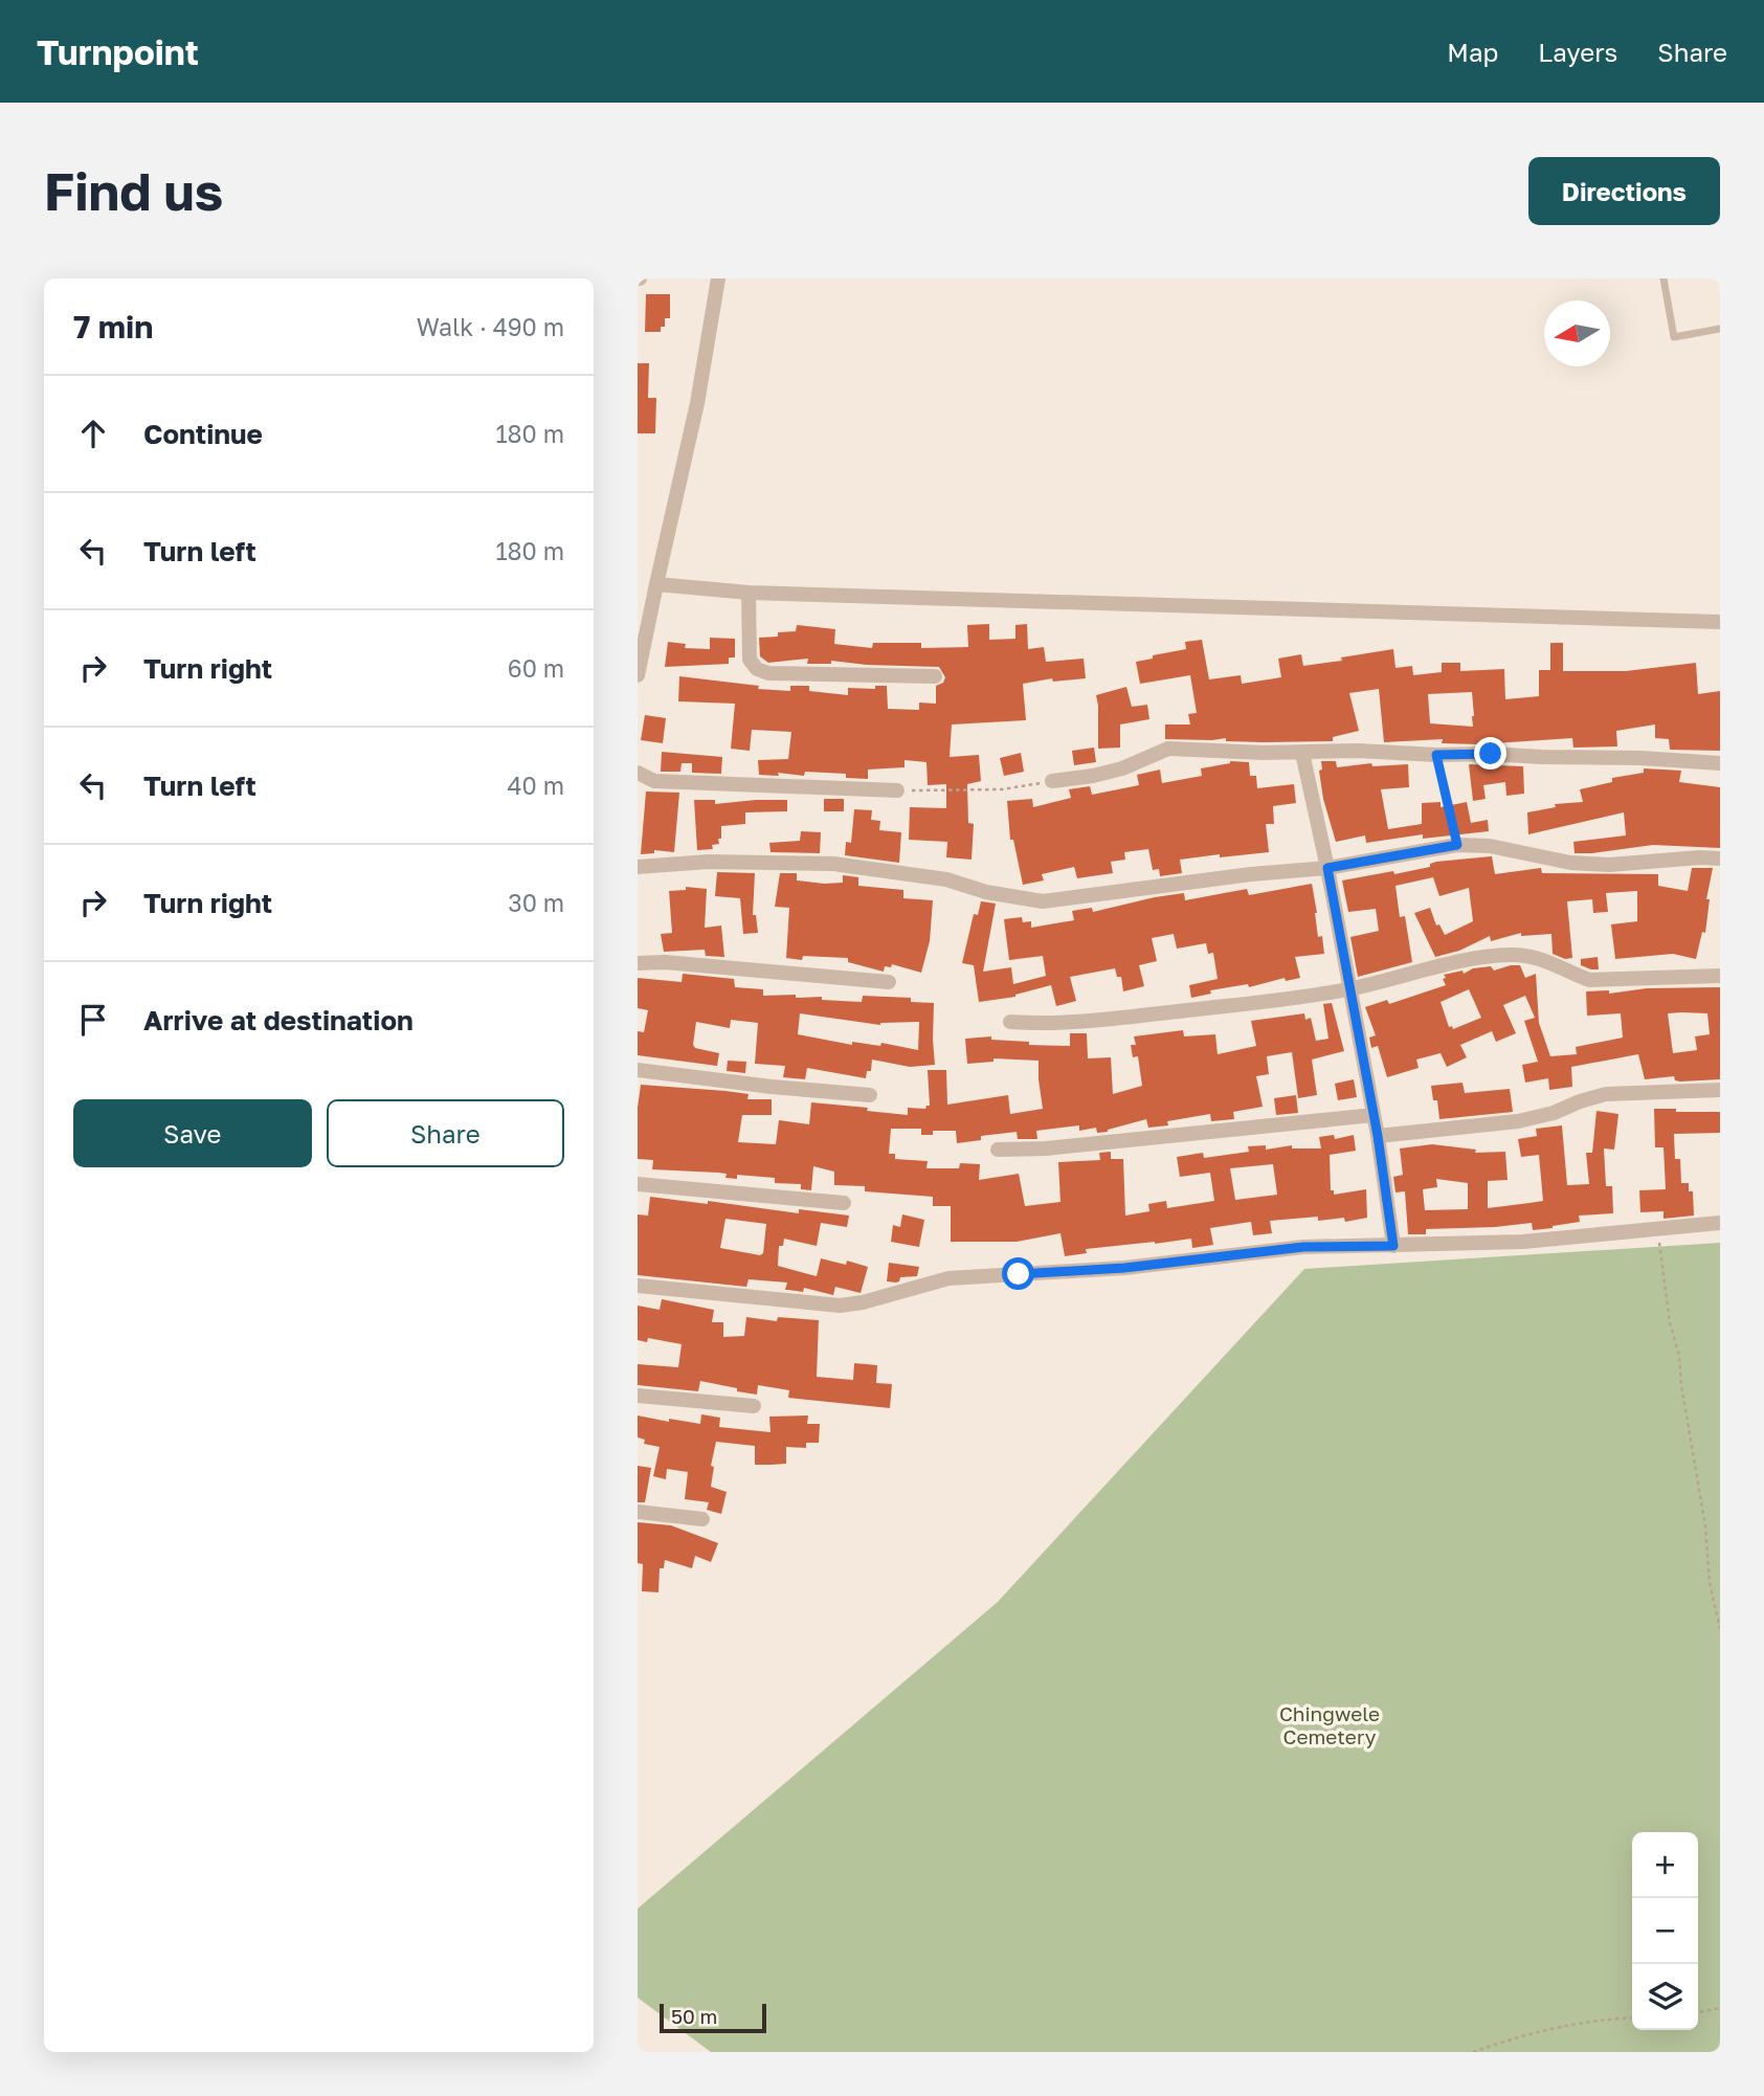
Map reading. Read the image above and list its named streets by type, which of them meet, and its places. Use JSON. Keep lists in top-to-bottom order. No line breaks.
{"parks":["Chingwele Cemetery"],"scale_bar":"50 m","north":"left","page":{"header":"Turnpoint","nav":["Map","Layers","Share"],"buttons":["Directions",["Save","Share"]],"title":"Find us","heading":["7 min","Walk · 490 m"],"list":[["Continue","180 m"],["Turn left","180 m"],["Turn right","60 m"],["Turn left","40 m"],["Turn right","30 m"],"Arrive at destination"],"map_buttons":["+","−"],"scale":"50 m"}}
